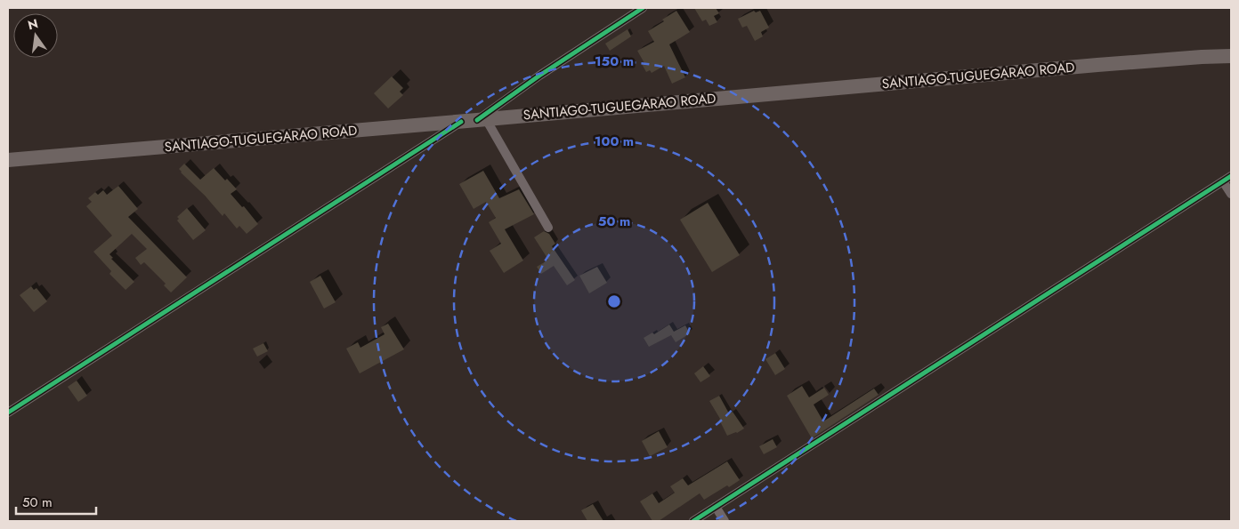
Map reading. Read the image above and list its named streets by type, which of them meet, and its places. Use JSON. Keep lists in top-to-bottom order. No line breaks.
{"streets":{"highway":["SANTIAGO-TUGUEGARAO ROAD"]},"scale_bar":"50 m","north":"top","rings":["150 m","100 m","50 m"]}
